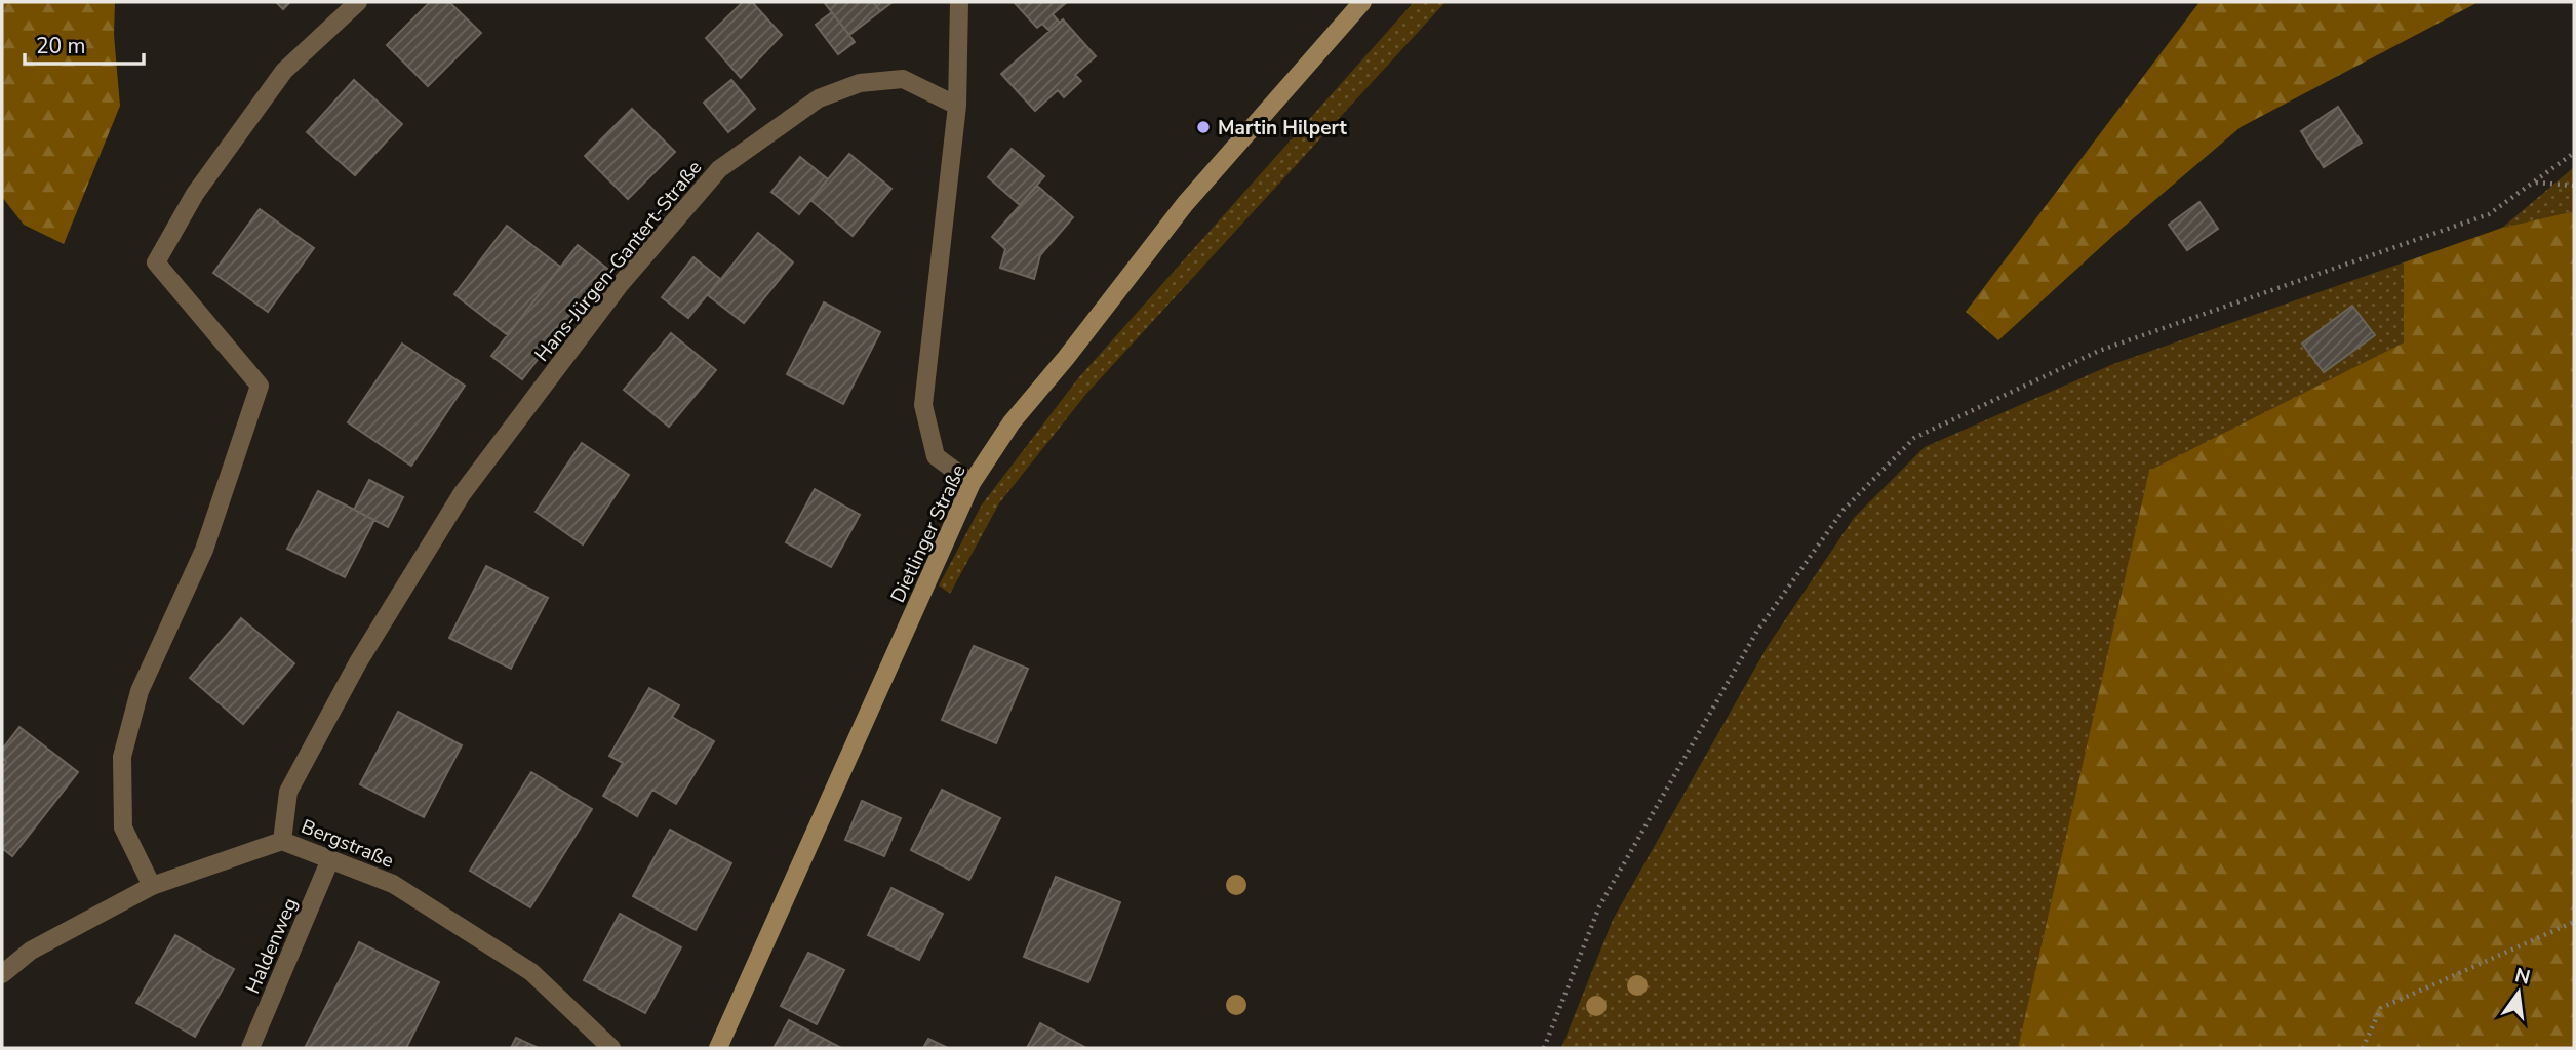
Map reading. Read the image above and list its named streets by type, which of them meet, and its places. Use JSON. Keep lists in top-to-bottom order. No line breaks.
{"streets":{"street":["Hans-Jürgen-Gantert-Straße","Dietlinger Straße","Bergstraße","Haldenweg"]},"crossings":[["Hans-Jürgen-Gantert-Straße","Bergstraße"],["Bergstraße","Haldenweg"]],"places":["Martin Hilpert"],"scale_bar":"20 m","north":"top"}
